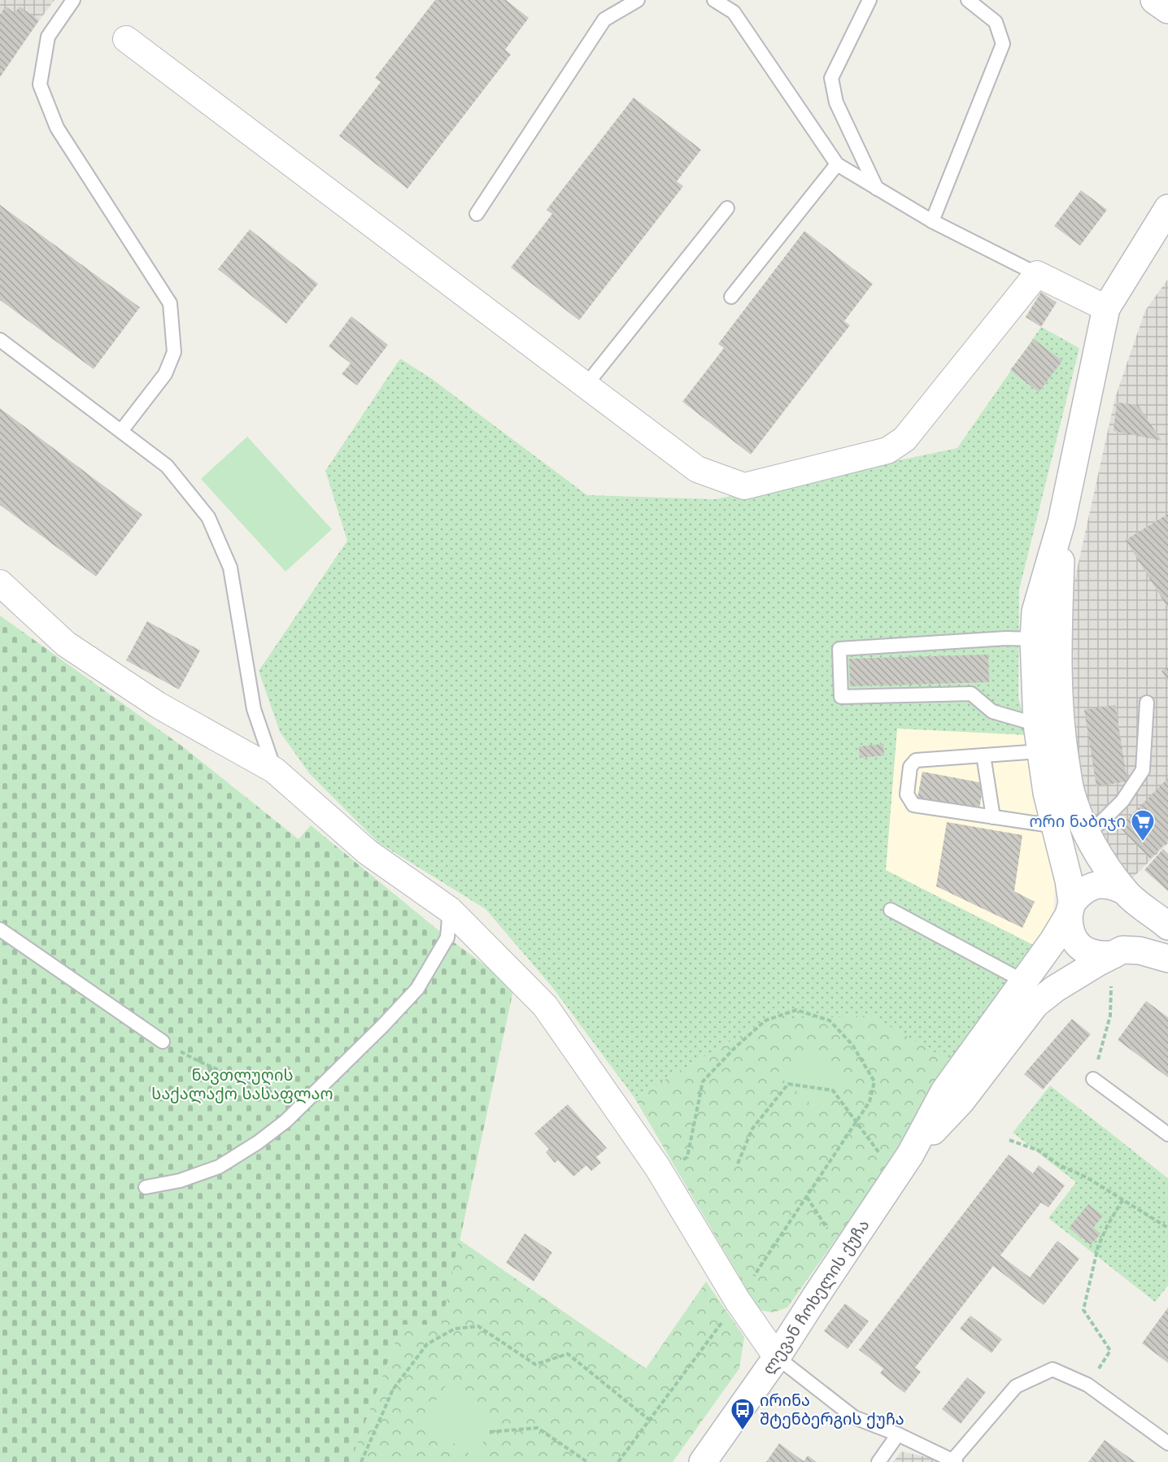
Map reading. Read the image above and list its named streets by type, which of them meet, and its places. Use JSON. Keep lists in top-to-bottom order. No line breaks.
{"streets":{"street":["ლევან ჩოხელის ქუჩა"]},"parks":["ნავთლუღის საქალაქო სასაფლაო"],"places":{"supermarket":["ორი ნაბიჯი"],"bus stop":["ირინა შტენბერგის ქუჩა"]}}
